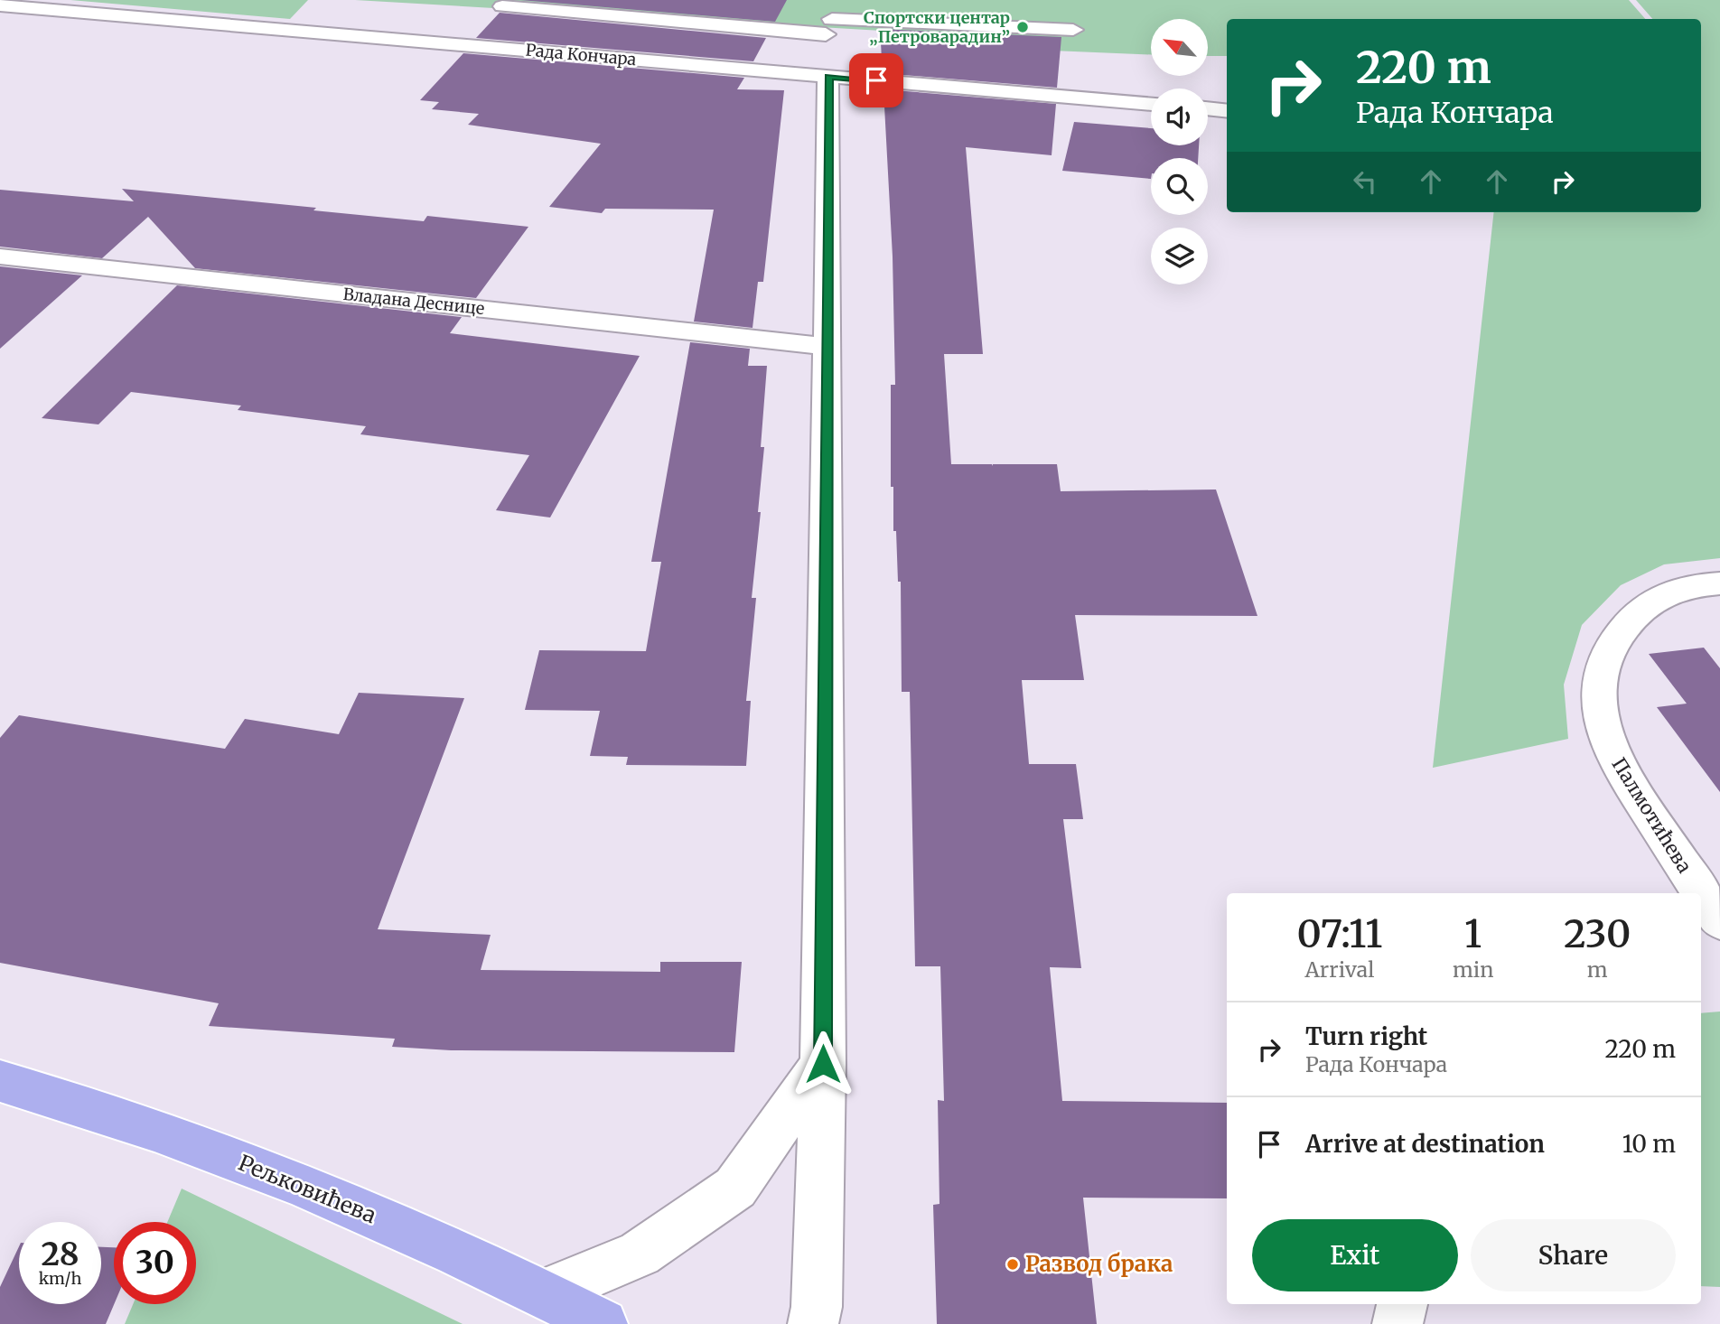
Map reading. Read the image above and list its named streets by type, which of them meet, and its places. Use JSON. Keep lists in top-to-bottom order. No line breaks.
{"streets":{"main road":["Рељковићева"],"street":["Рада Кончара","Владана Деснице","Палмотићева"]},"places":["Спортски центар „Петроварадин”","Развод брака"],"north":"top left","page":{"turn":["220 m","Рада Кончара"],"eta":["07:11","Arrival","1","min","230","m"],"list":[{"name":"Turn right","note":"Рада Кончара","value":"220 m"},{"name":"Arrive at destination","value":"10 m"}],"buttons":["Exit","Share"],"speed":"28 km/h","limit":"30"}}
